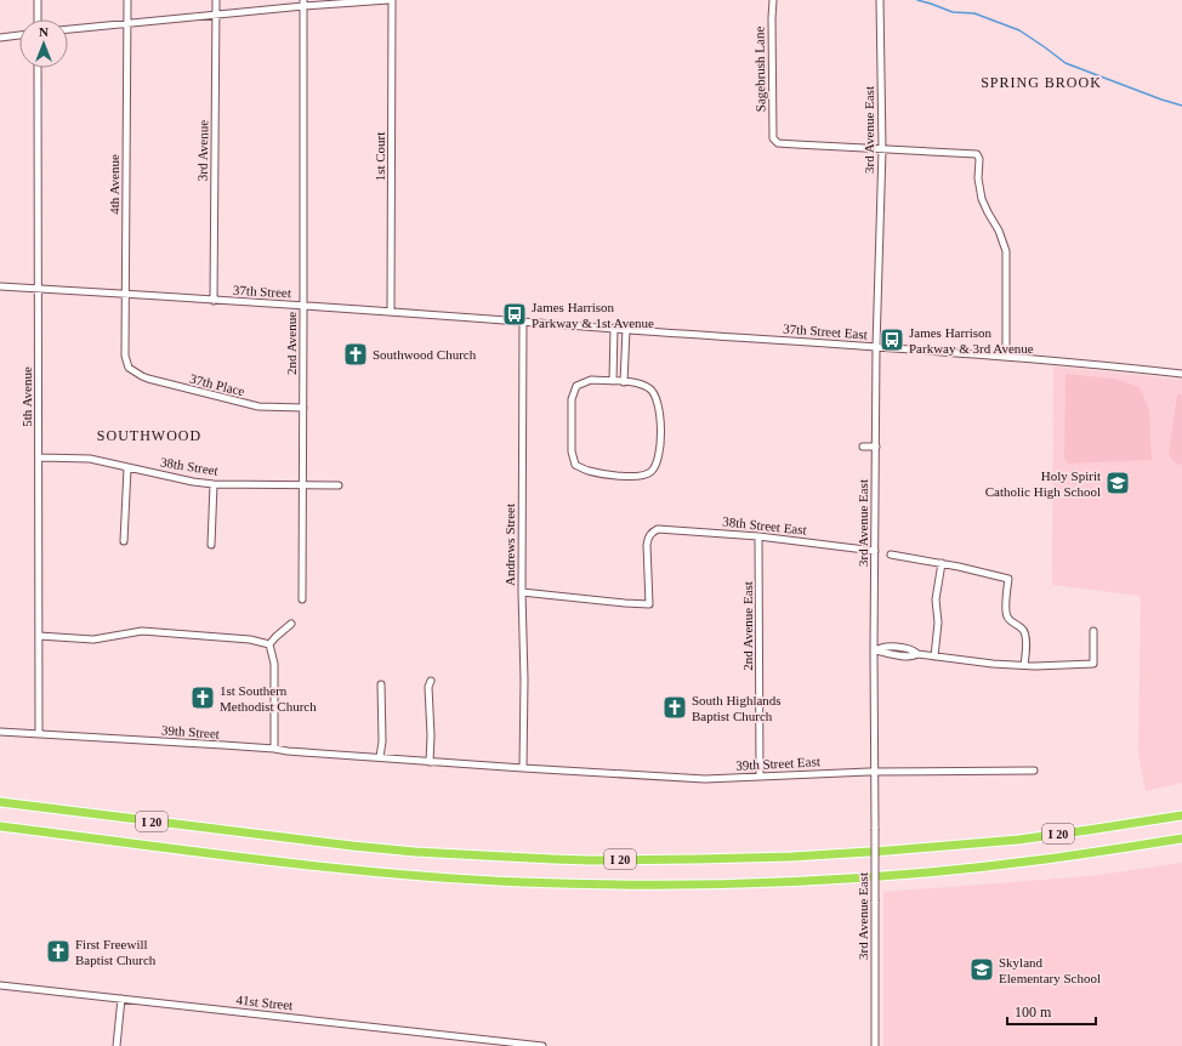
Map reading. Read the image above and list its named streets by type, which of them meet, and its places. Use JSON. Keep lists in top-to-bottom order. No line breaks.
{"streets":{"highway":["I 20"],"street":["Sagebrush Lane","3rd Avenue East","3rd Avenue","1st Court","4th Avenue","37th Street","37th Street East","2nd Avenue","37th Place","5th Avenue","38th Street","38th Street East","Andrews Street","2nd Avenue East","39th Street","39th Street East","41st Street"]},"crossings":[["Sagebrush Lane","3rd Avenue East"],["3rd Avenue East","37th Street East"],["3rd Avenue East","38th Street East"],["3rd Avenue East","39th Street East"],["3rd Avenue","37th Street"],["1st Court","37th Street"],["4th Avenue","37th Street"],["4th Avenue","37th Place"],["37th Street","37th Street East"],["37th Street","2nd Avenue"],["37th Street","5th Avenue"],["37th Street","Andrews Street"],["37th Street East","Andrews Street"],["2nd Avenue","37th Place"],["2nd Avenue","38th Street"],["5th Avenue","38th Street"],["5th Avenue","39th Street"],["38th Street East","Andrews Street"],["38th Street East","2nd Avenue East"],["Andrews Street","39th Street"],["Andrews Street","39th Street East"],["2nd Avenue East","39th Street East"],["39th Street","39th Street East"]],"districts":["SPRING BROOK","SOUTHWOOD"],"places":{"bus stop":["James Harrison Parkway & 1st Avenue","James Harrison Parkway & 3rd Avenue"],"church":["Southwood Church","1st Southern Methodist Church","South Highlands Baptist Church","First Freewill Baptist Church"],"school or university":["Holy Spirit Catholic High School","Skyland Elementary School"]},"scale_bar":"100 m","north":"top"}
